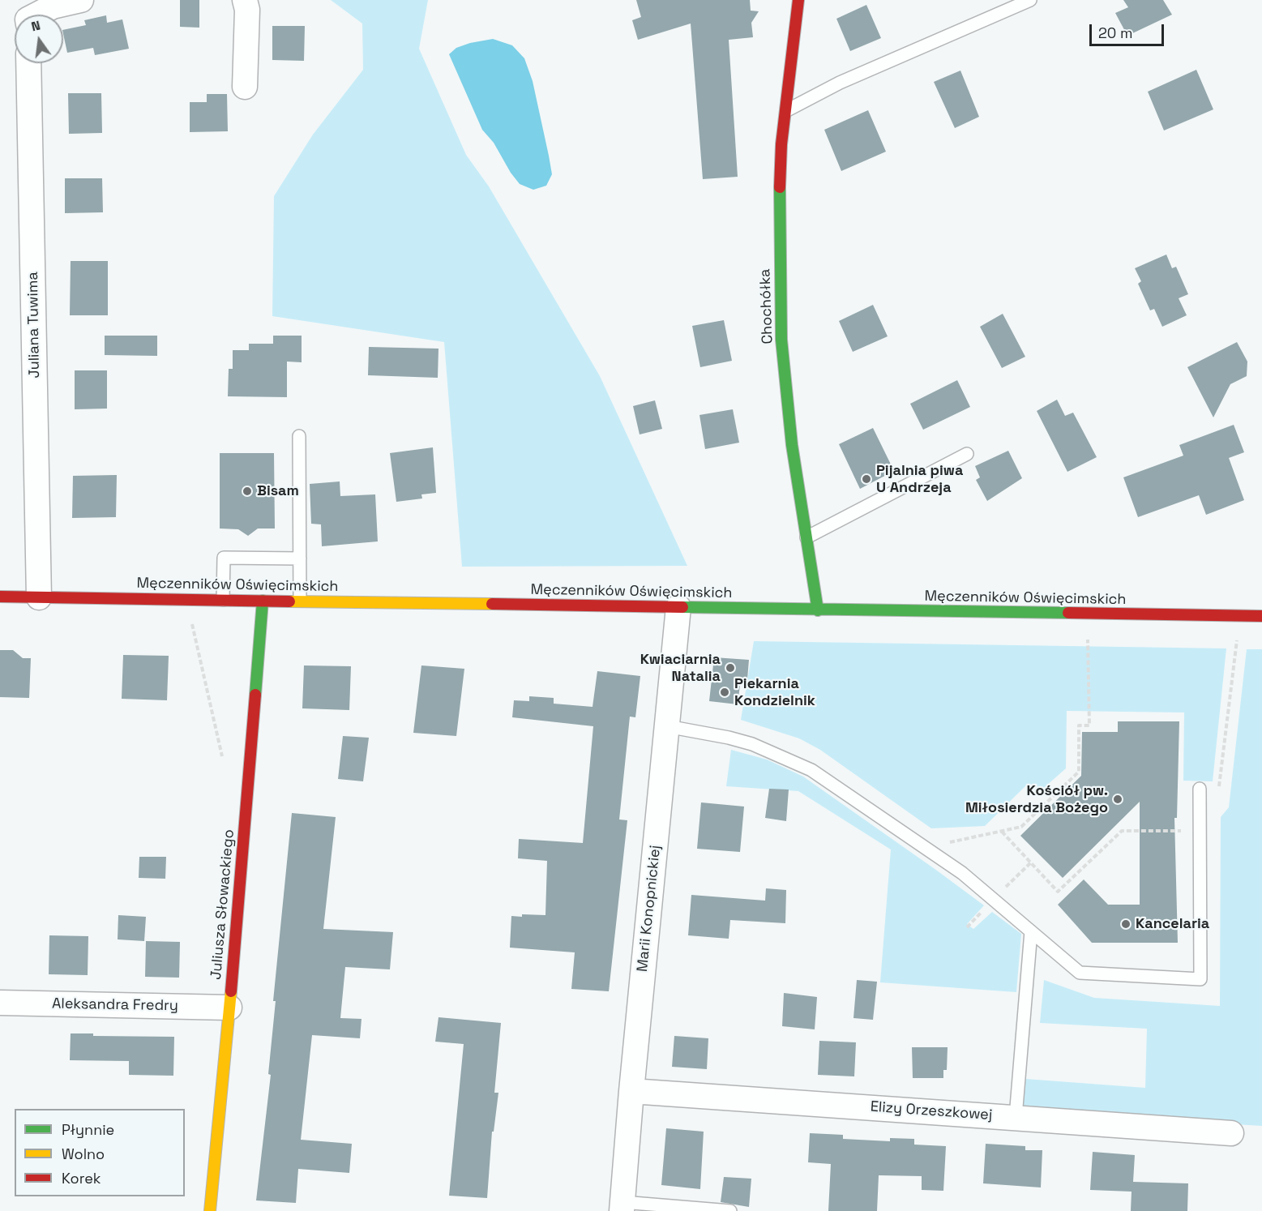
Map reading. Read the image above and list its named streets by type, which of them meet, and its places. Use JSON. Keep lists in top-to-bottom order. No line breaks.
{"streets":{"main road":["Chochółka","Męczenników Oświęcimskich","Juliusza Słowackiego"],"street":["Juliana Tuwima","Marii Konopnickiej","Aleksandra Fredry","Elizy Orzeszkowej"]},"crossings":[["Chochółka","Męczenników Oświęcimskich"],["Juliana Tuwima","Męczenników Oświęcimskich"],["Męczenników Oświęcimskich","Juliusza Słowackiego"],["Męczenników Oświęcimskich","Marii Konopnickiej"],["Juliusza Słowackiego","Aleksandra Fredry"],["Marii Konopnickiej","Elizy Orzeszkowej"]],"places":["Pijalnia piwa U Andrzeja","Bisam","Kwiaciarnia Natalia","Piekarnia Kondzielnik","Kościół pw. Miłosierdzia Bożego","Kancelaria"],"legend":["Płynnie","Wolno","Korek"],"scale_bar":"20 m","north":"top"}
